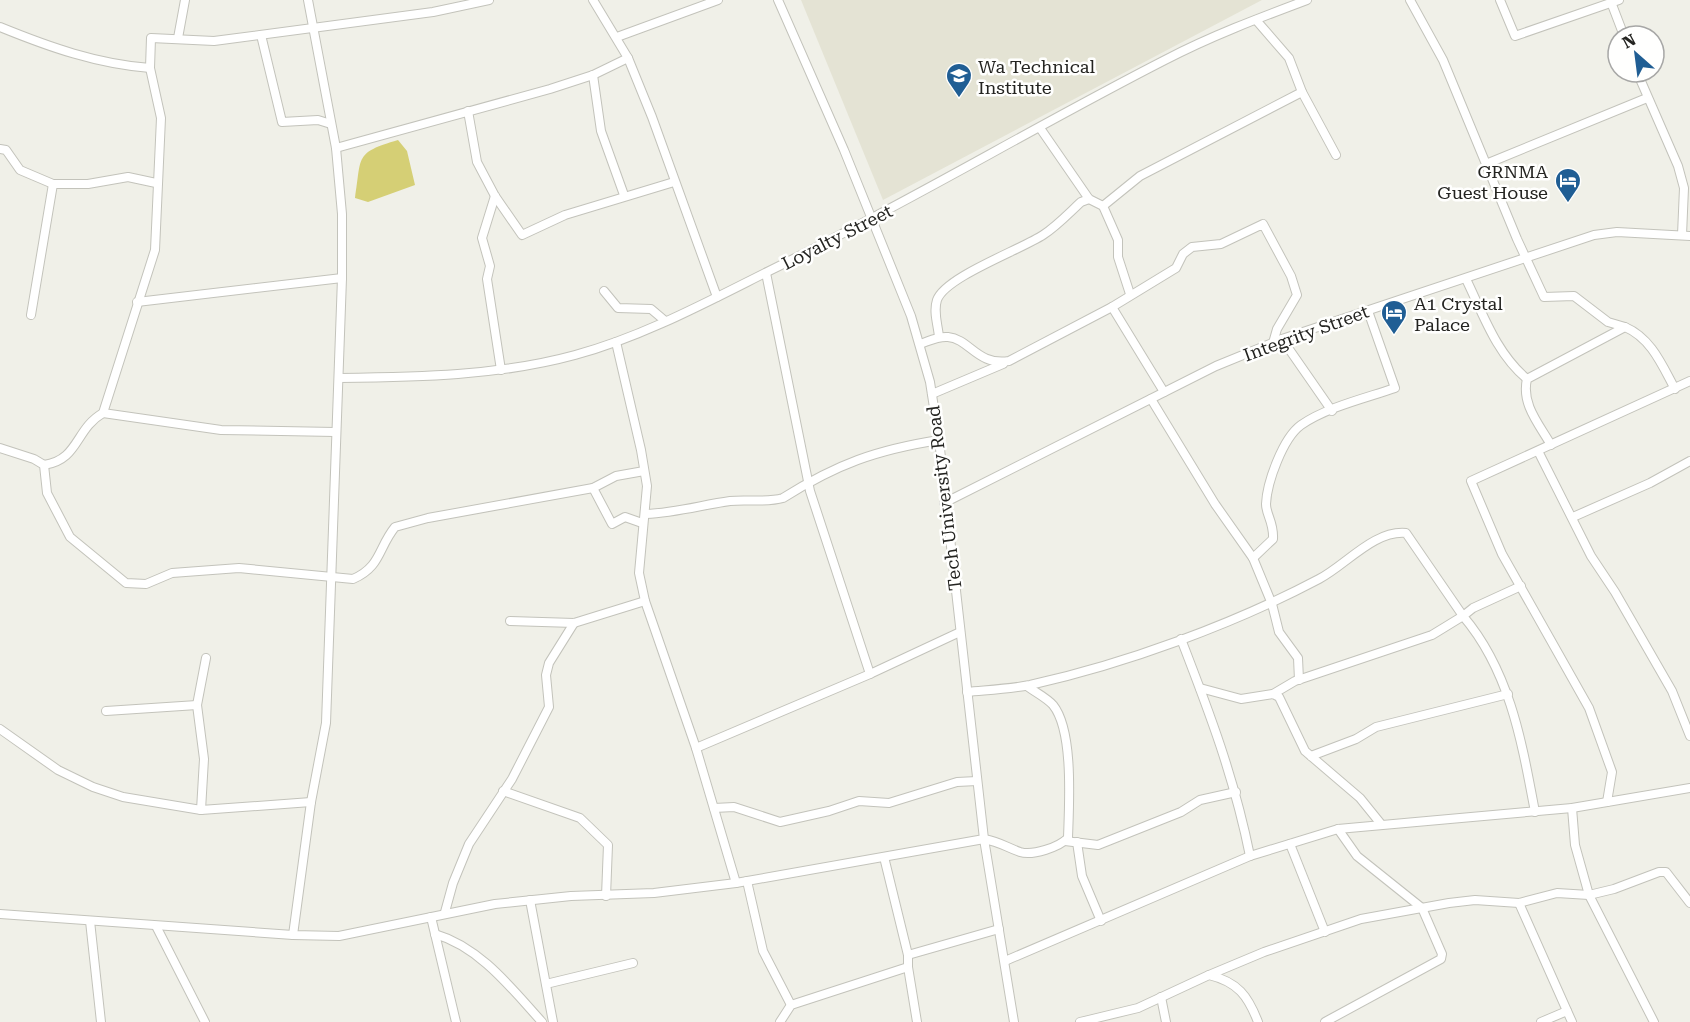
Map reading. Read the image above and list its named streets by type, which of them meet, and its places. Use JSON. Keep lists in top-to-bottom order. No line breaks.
{"streets":{"street":["Loyalty Street","Integrity Street","Tech University Road"]},"crossings":[["Loyalty Street","Tech University Road"],["Integrity Street","Tech University Road"]],"places":{"school or university":["Wa Technical Institute"],"hotel":["GRNMA Guest House","A1 Crystal Palace"]},"north":"top left"}
